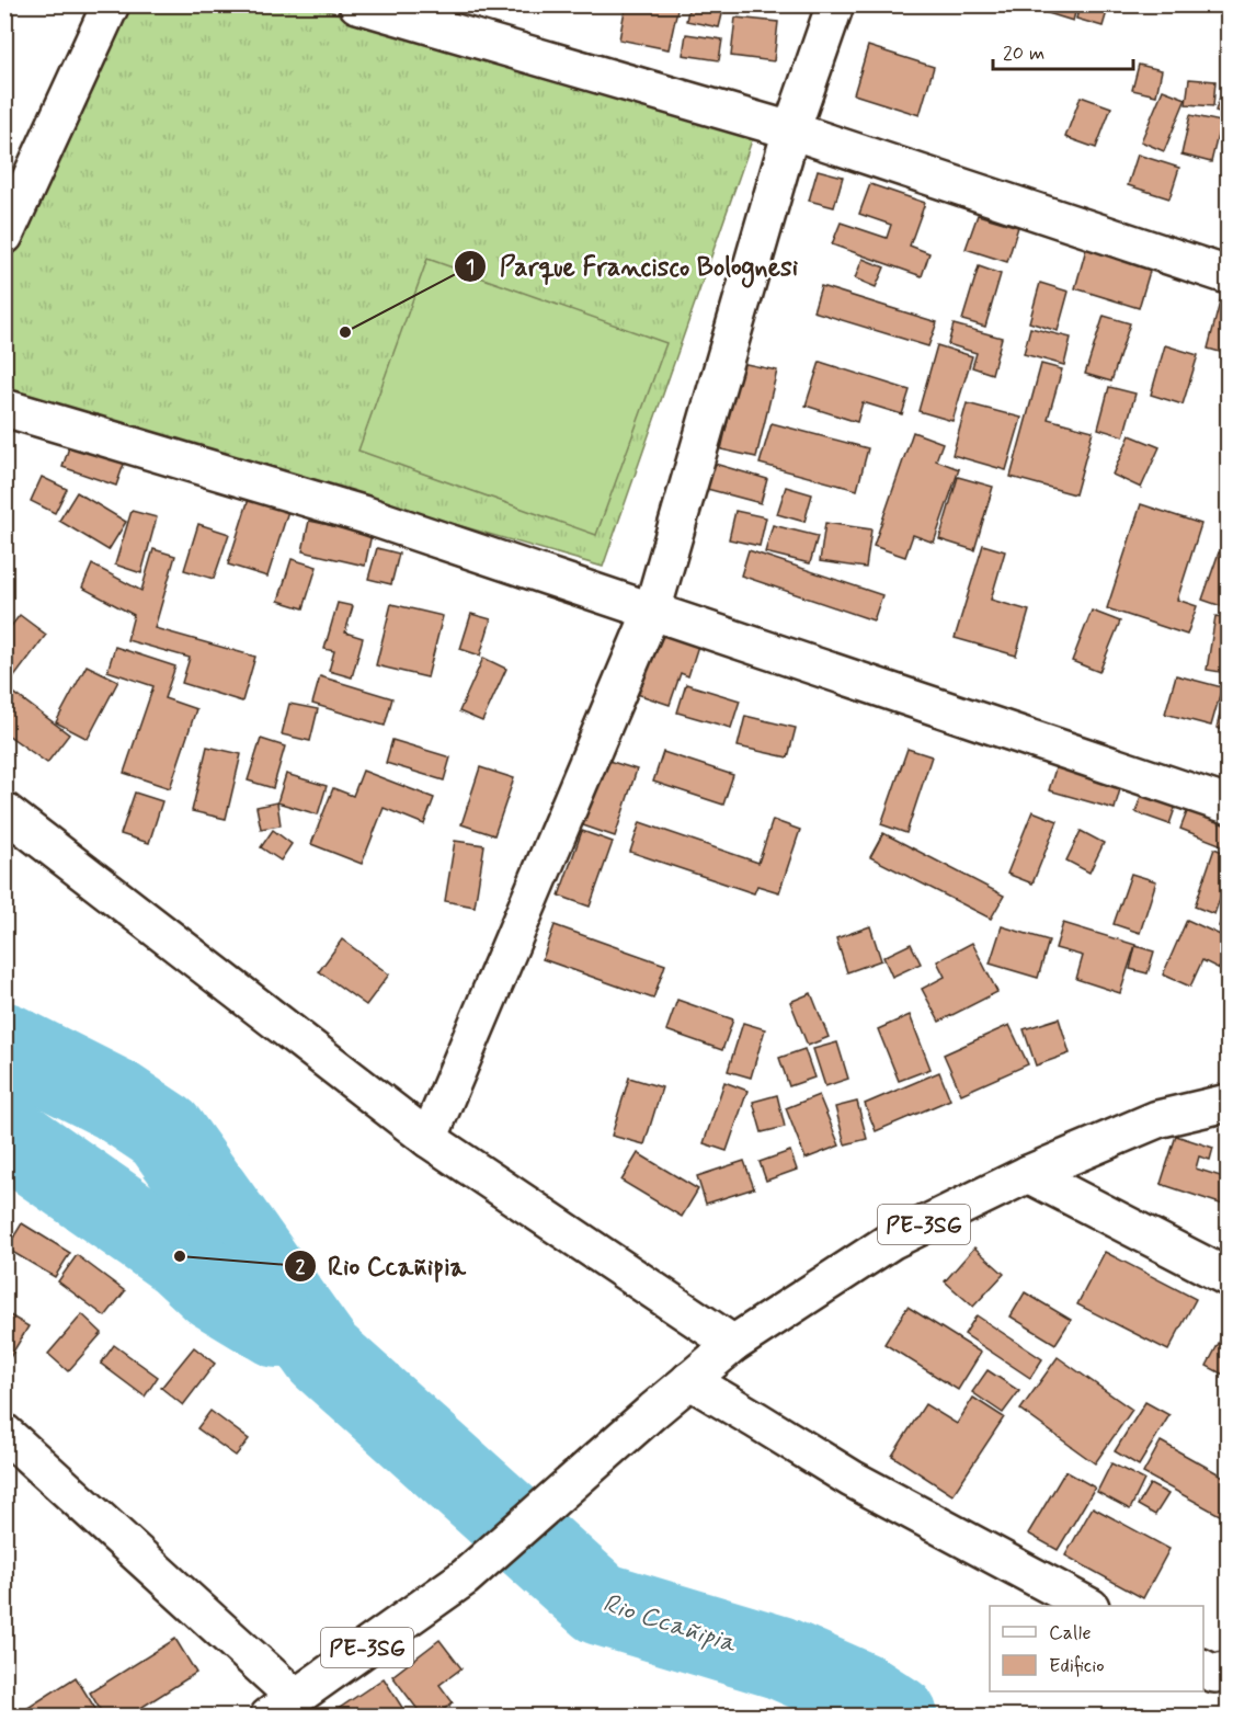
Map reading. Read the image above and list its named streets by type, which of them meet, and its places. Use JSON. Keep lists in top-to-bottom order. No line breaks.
{"streets":{"street":["PE-3SG"]},"water":["Rio Ccañipia"],"places":["Parque Francisco Bolognesi","Rio Ccañipia"],"legend":["Calle","Edificio"],"scale_bar":"20 m"}
